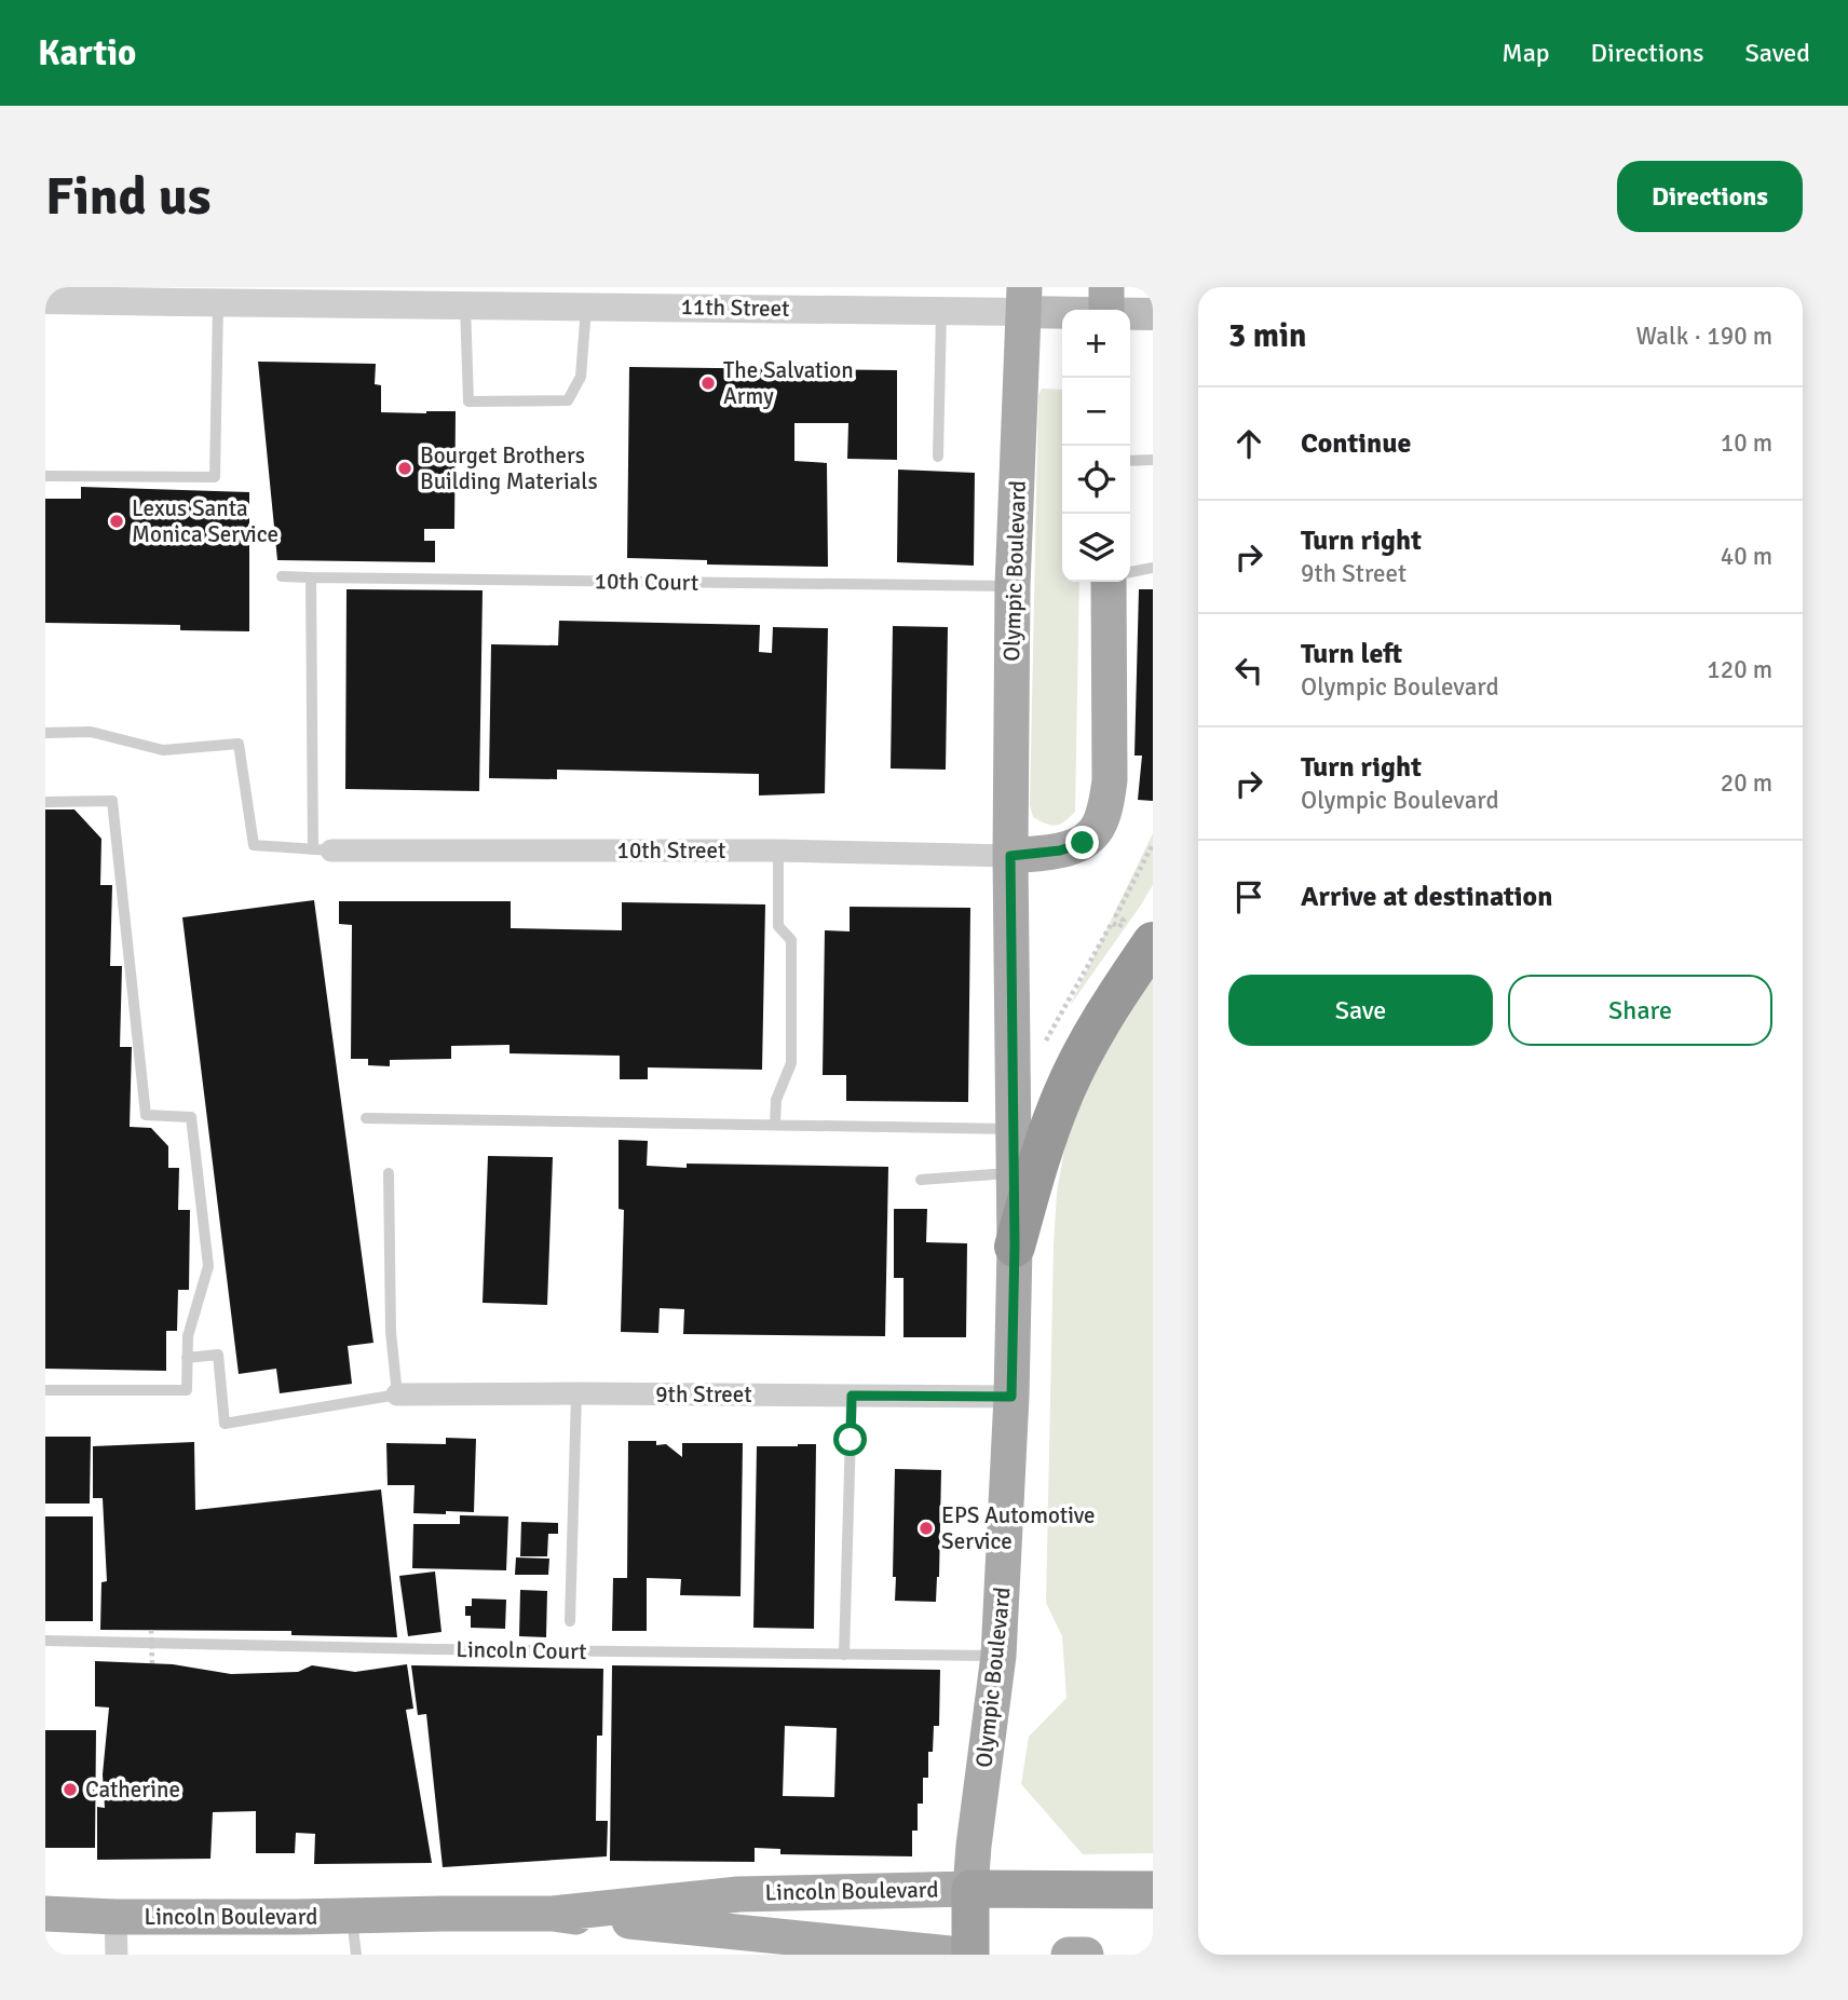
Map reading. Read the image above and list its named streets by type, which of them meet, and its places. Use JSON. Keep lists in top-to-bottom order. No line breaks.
{"streets":{"highway":["Olympic Boulevard","Lincoln Boulevard"],"main road":["11th Street"],"street":["10th Street","9th Street"],"lane":["10th Court","Lincoln Court"]},"crossings":[["11th Street","Olympic Boulevard"],["Olympic Boulevard","10th Court"],["Olympic Boulevard","10th Street"],["Olympic Boulevard","9th Street"],["Olympic Boulevard","Lincoln Court"],["Olympic Boulevard","Lincoln Boulevard"]],"places":["The Salvation Army","Bourget Brothers Building Materials","Lexus Santa Monica Service","EPS Automotive Service","Catherine"],"page":{"header":"Kartio","nav":["Map","Directions","Saved"],"buttons":["Directions",["Save","Share"]],"title":"Find us","heading":["3 min","Walk · 190 m"],"map_buttons":["+","−"],"list":[["Continue","10 m"],["Turn right","9th Street","40 m"],["Turn left","Olympic Boulevard","120 m"],["Turn right","Olympic Boulevard","20 m"],"Arrive at destination"]}}
